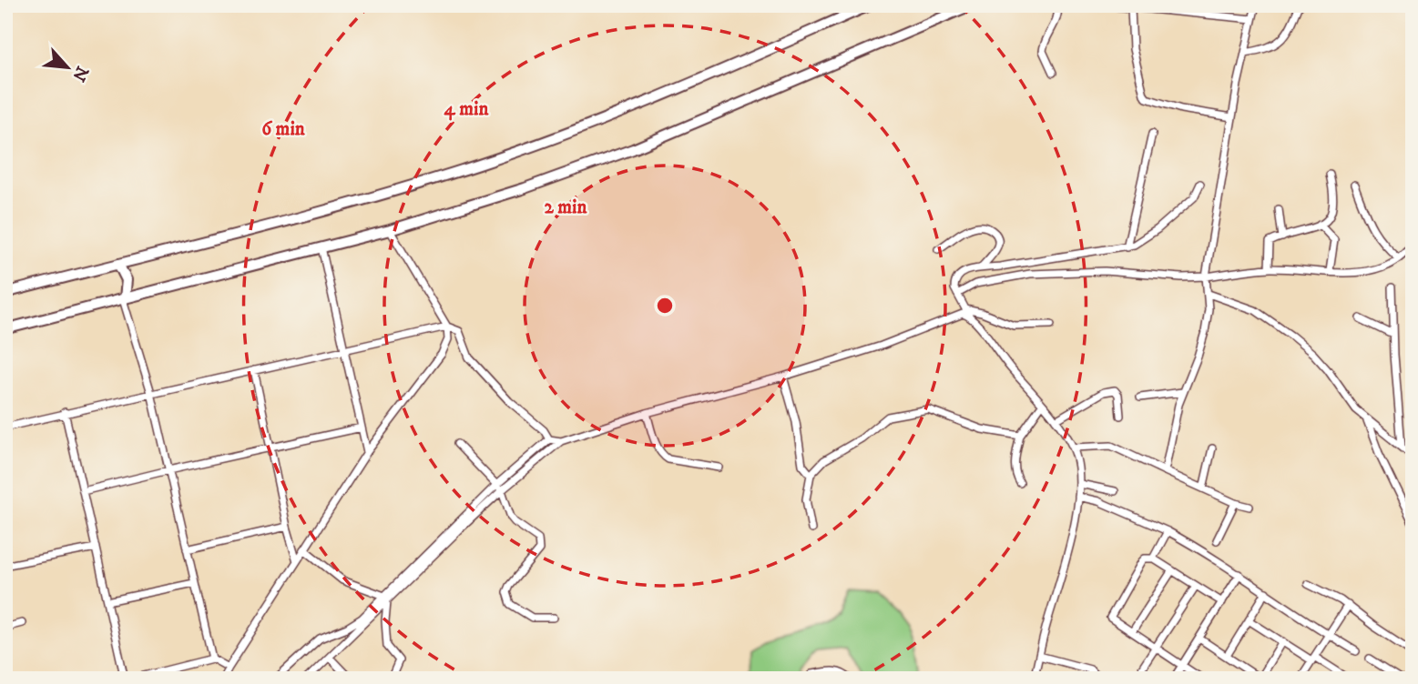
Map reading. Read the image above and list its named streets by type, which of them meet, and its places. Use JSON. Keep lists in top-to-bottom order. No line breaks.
{"north":"bottom right","rings":["4 min","6 min","2 min"]}
